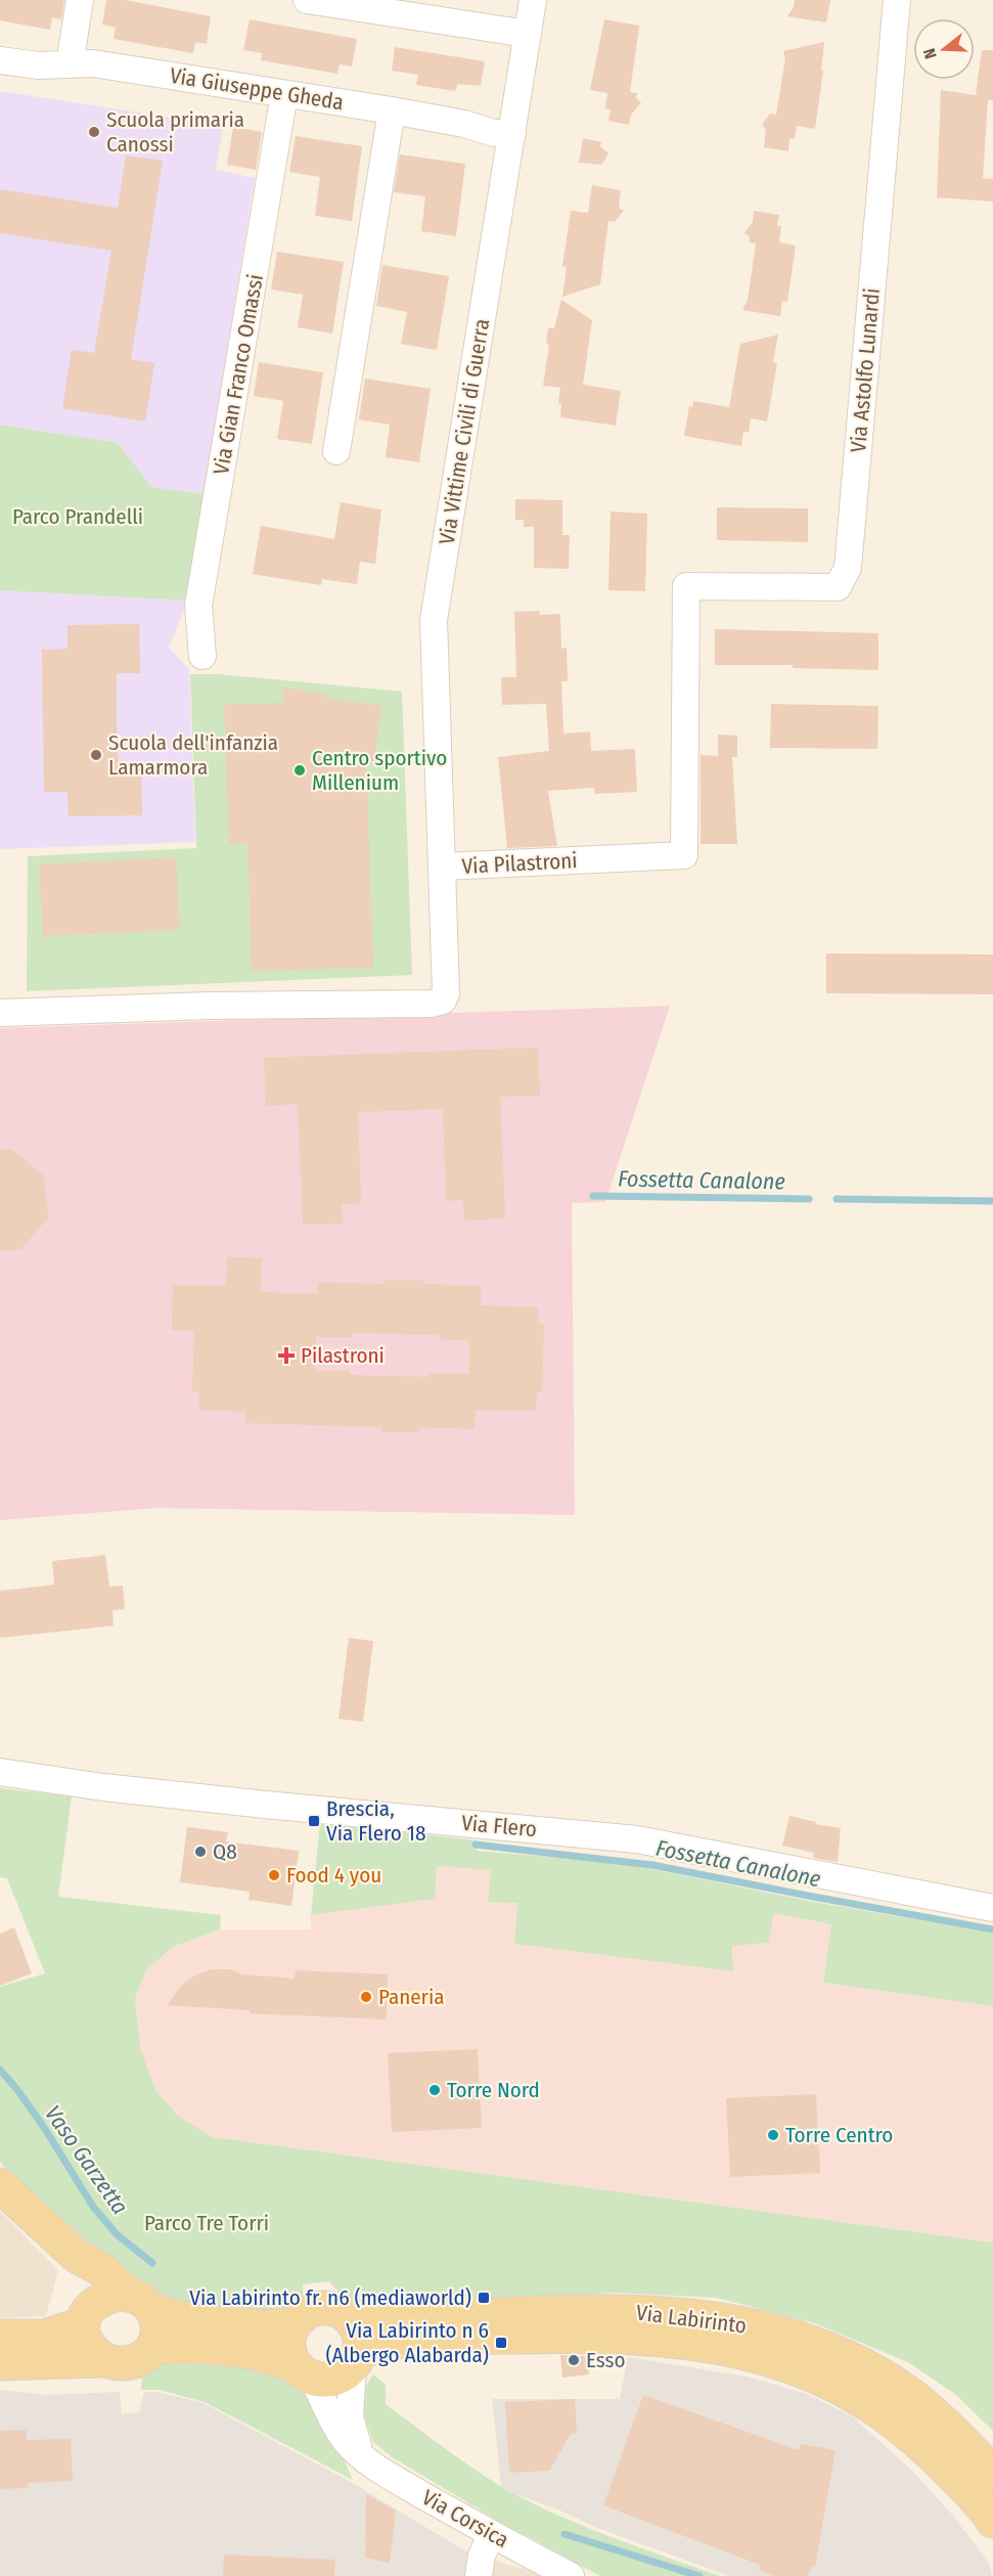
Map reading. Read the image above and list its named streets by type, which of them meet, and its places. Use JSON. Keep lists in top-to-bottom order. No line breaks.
{"streets":{"main road":["Via Labirinto","Via Corsica"],"street":["Via Giuseppe Gheda","Via Astolfo Lunardi","Via Gian Franco Omassi","Via Vittime Civili di Guerra","Via Pilastroni","Via Flero"]},"crossings":[["Via Giuseppe Gheda","Via Gian Franco Omassi"],["Via Giuseppe Gheda","Via Vittime Civili di Guerra"],["Via Astolfo Lunardi","Via Pilastroni"],["Via Vittime Civili di Guerra","Via Pilastroni"],["Via Labirinto","Via Corsica"]],"water":["Fossetta Canalone","Vaso Garzetta"],"parks":["Parco Prandelli","Parco Tre Torri"],"places":{"other":["Scuola primaria Canossi","Scuola dell'infanzia Lamarmora","Centro sportivo Millenium","Q8","Food 4 you","Paneria","Torre Nord","Torre Centro","Esso"],"health":["Pilastroni"],"transit":["Brescia, Via Flero 18","Via Labirinto fr. n6 (mediaworld)","Via Labirinto n 6 (Albergo Alabarda)"]},"north":"left"}
